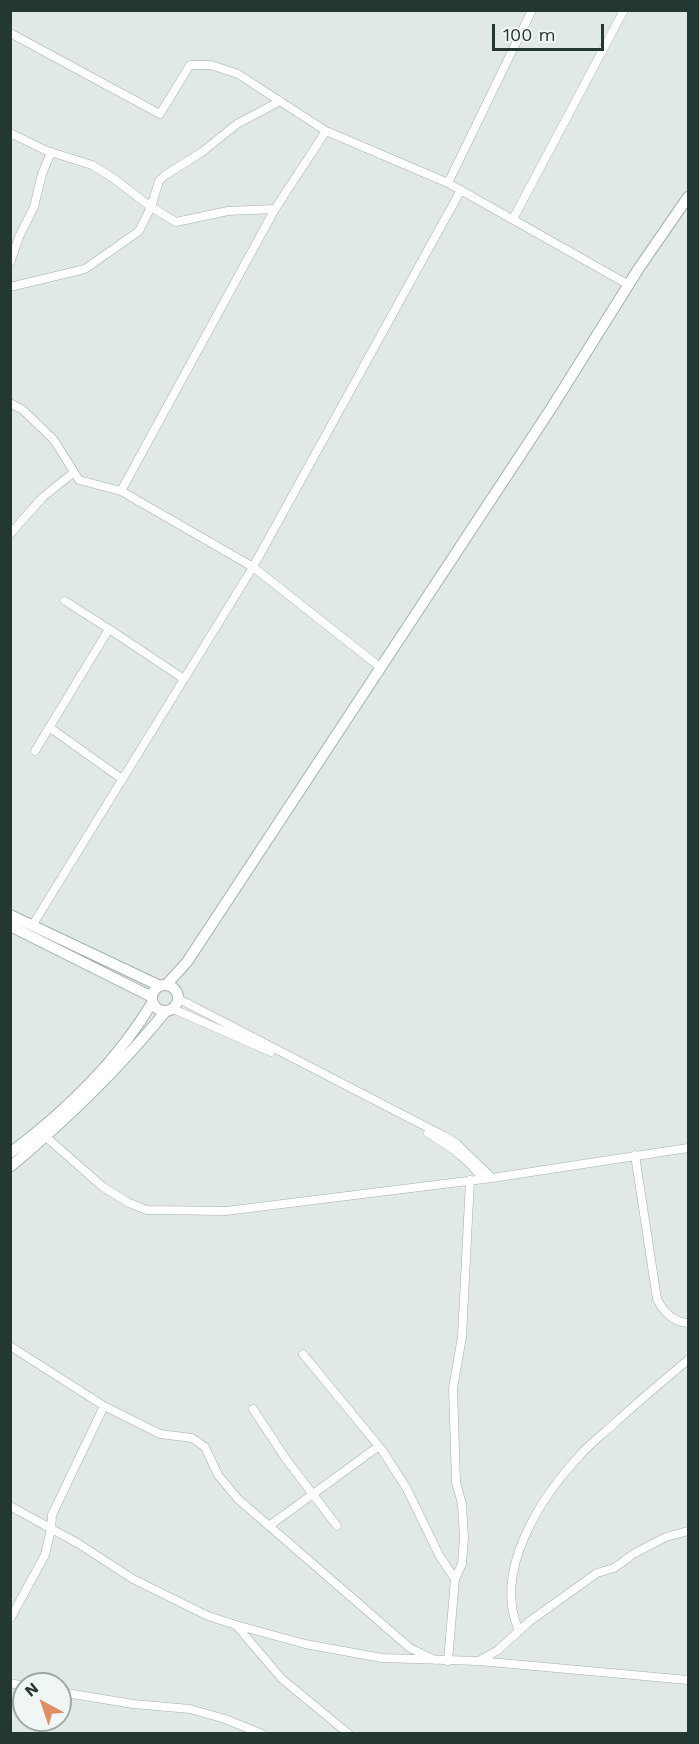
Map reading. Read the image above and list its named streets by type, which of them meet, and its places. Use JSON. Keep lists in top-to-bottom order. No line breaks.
{"scale_bar":"100 m","north":"top left"}
